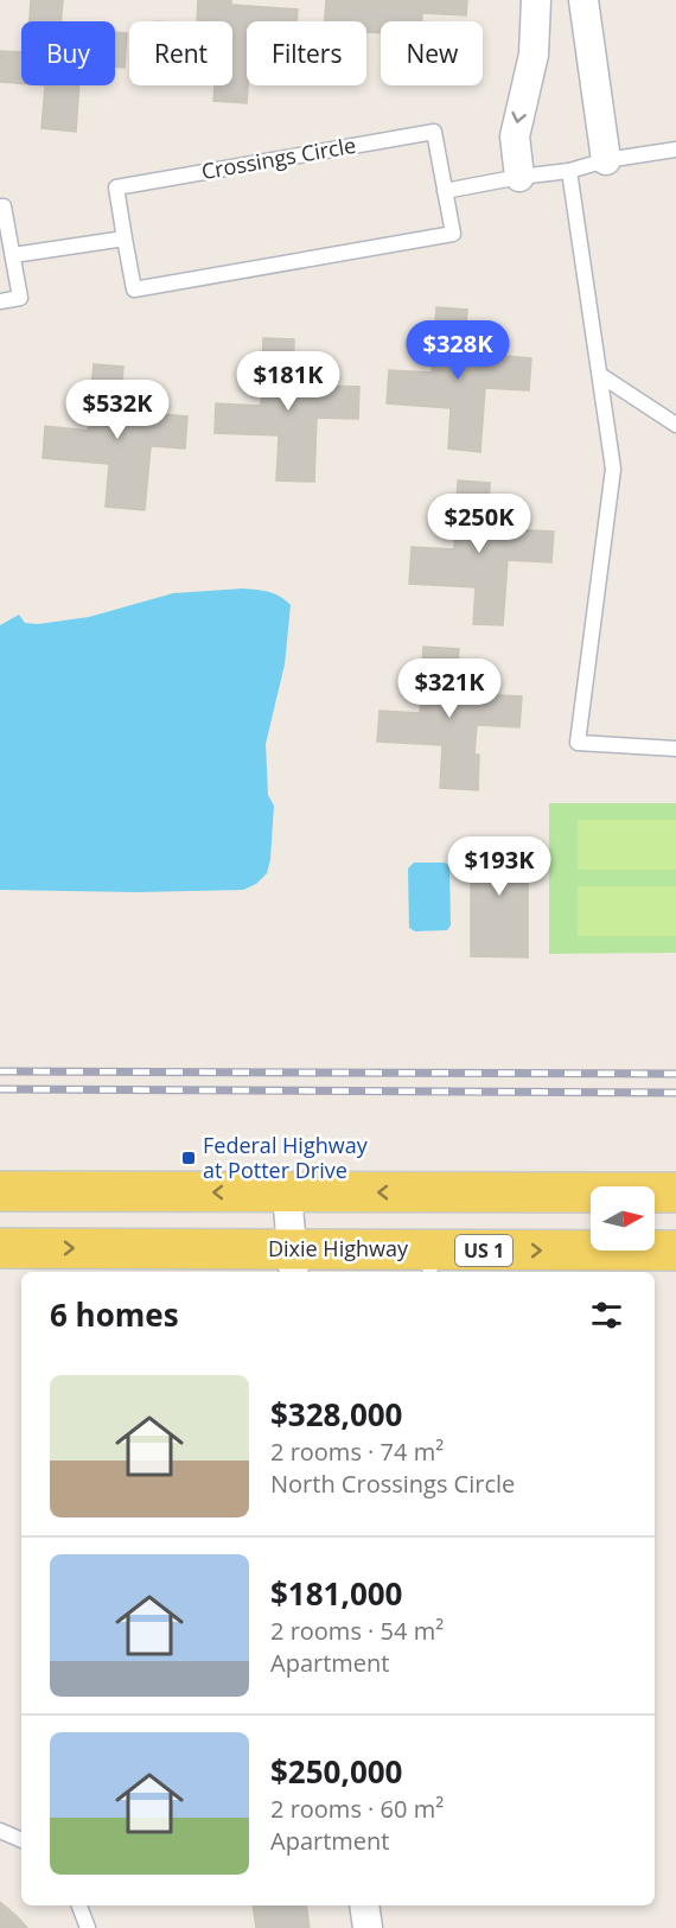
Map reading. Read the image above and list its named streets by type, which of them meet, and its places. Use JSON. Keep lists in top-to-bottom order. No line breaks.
{"streets":{"main road":["Dixie Highway","US 1"],"lane":["Crossings Circle"]},"places":{"transit":["Federal Highway at Potter Drive"]},"north":"right","page":{"chip":["Buy","Rent","Filters","New"],"price":["$328K","$181K","$532K","$250K","$321K","$193K"],"heading":"6 homes","list":[{"name":"$328,000","note":"2 rooms · 74 m² · North Crossings Circle"},{"name":"$181,000","note":"2 rooms · 54 m² · Apartment"},{"name":"$250,000","note":"2 rooms · 60 m² · Apartment"}]}}
